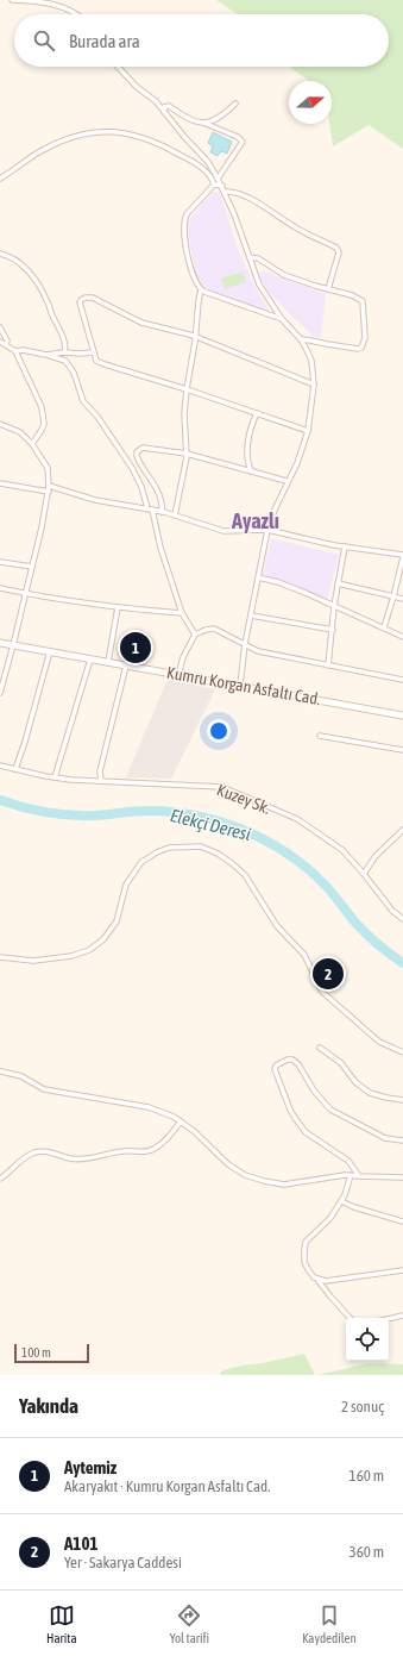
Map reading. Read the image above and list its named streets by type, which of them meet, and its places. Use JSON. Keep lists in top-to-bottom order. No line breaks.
{"streets":{"main road":["Kumru Korgan Asfaltı Cad."],"street":["Kuzey Sk."]},"districts":["Ayazlı"],"water":["Elekçi Deresi"],"scale_bar":"100 m","north":"right","page":{"search":"Burada ara","pins":["1","2"],"scale":"100 m","heading":["Yakında","2 sonuç"],"list":[{"mark":"1","name":"Aytemiz","note":"Akaryakıt · Kumru Korgan Asfaltı Cad.","value":"160 m"},{"mark":"2","name":"A101","note":"Yer · Sakarya Caddesi","value":"360 m"}],"nav":["Harita","Yol tarifi","Kaydedilen"]}}
